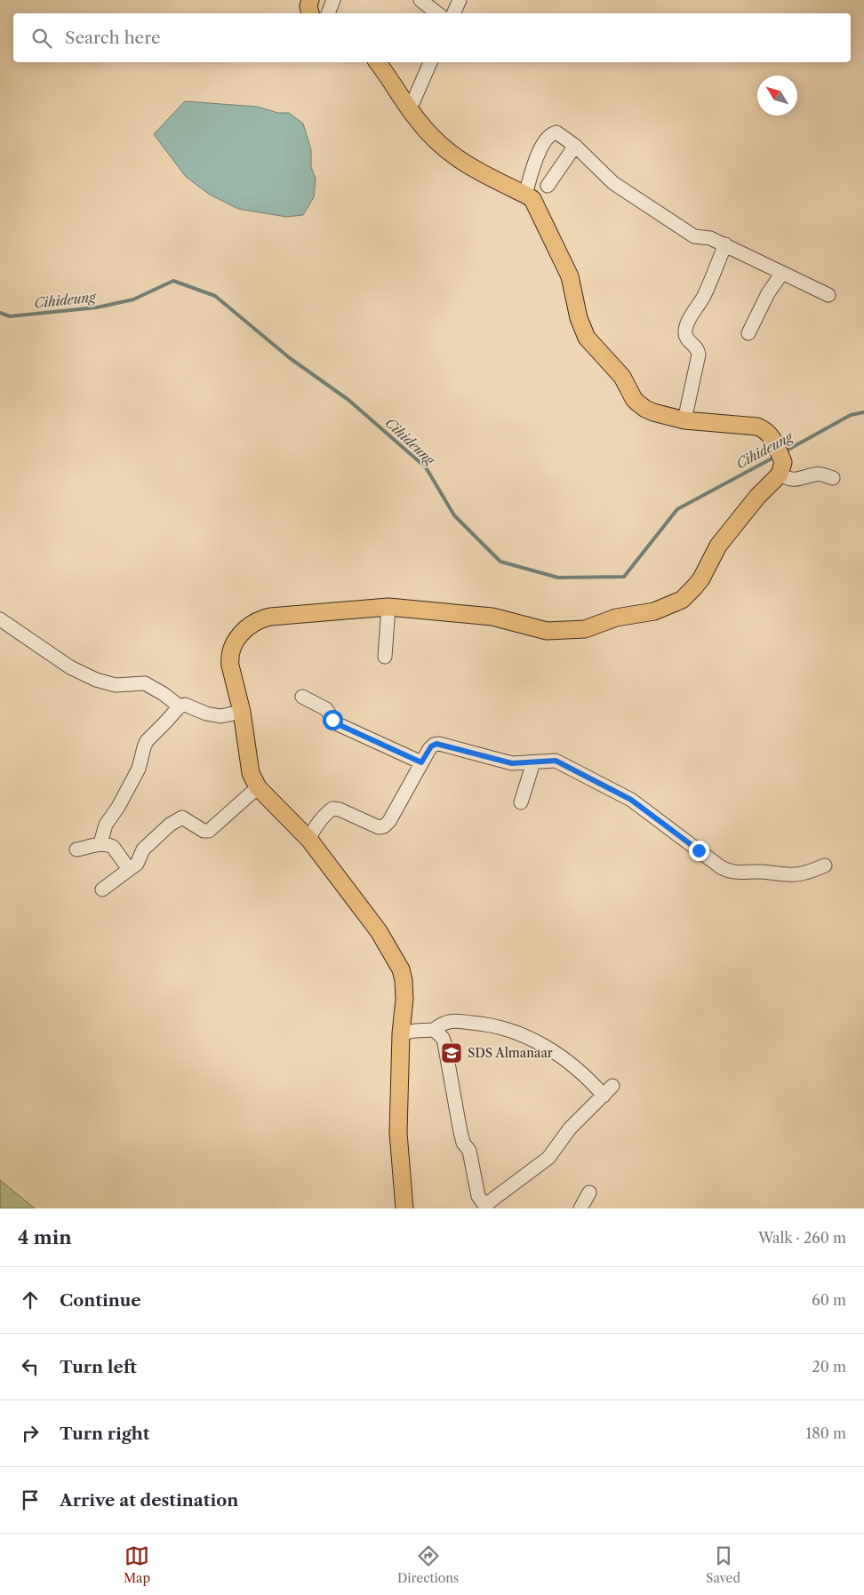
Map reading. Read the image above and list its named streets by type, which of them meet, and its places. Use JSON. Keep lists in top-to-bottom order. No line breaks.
{"water":["Cihideung"],"places":{"school or university":["SDS Almanaar"]},"north":"top left","page":{"search":"Search here","heading":["4 min","Walk · 260 m"],"list":[["Continue","60 m"],["Turn left","20 m"],["Turn right","180 m"],"Arrive at destination"],"nav":["Map","Directions","Saved"]}}
